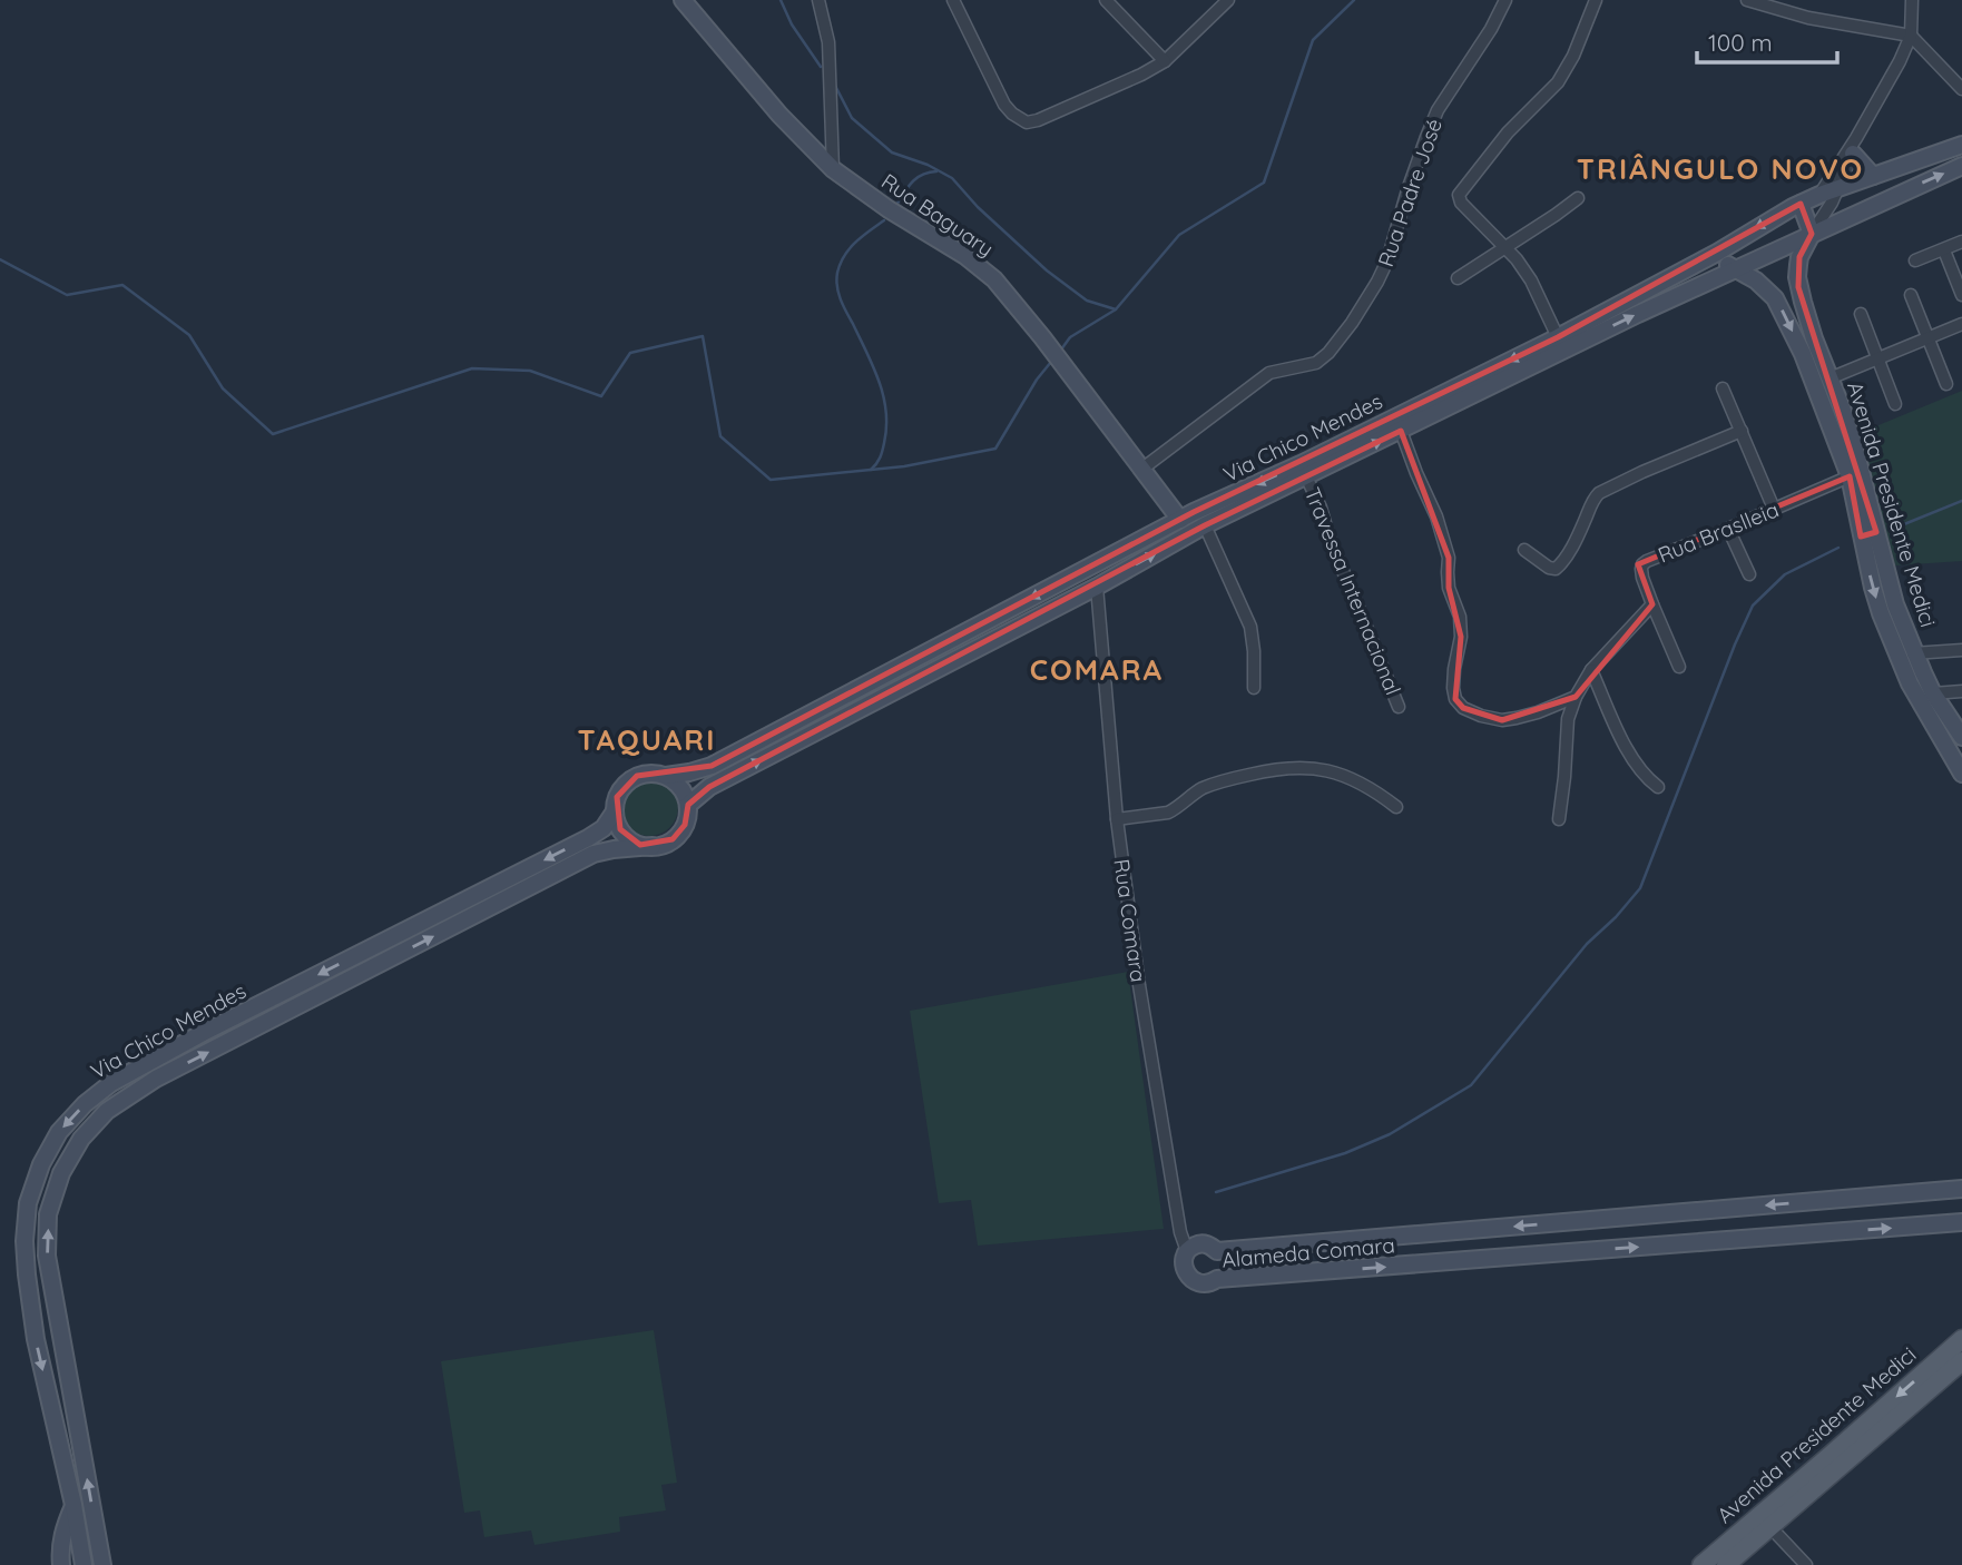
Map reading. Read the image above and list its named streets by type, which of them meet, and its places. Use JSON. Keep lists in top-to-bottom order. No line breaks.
{"streets":{"main road":["Rua Baguary","Via Chico Mendes","Avenida Presidente Medici","Alameda Comara"],"street":["Rua Padre José","Rua Braslleia","Travessa Internacional","Rua Comara"]},"crossings":[["Rua Padre José","Rua Baguary"],["Rua Baguary","Via Chico Mendes"],["Via Chico Mendes","Avenida Presidente Medici"],["Via Chico Mendes","Travessa Internacional"],["Via Chico Mendes","Rua Comara"],["Avenida Presidente Medici","Rua Braslleia"],["Rua Comara","Alameda Comara"]],"districts":["TRIÂNGULO NOVO","COMARA","TAQUARI"],"scale_bar":"100 m"}
